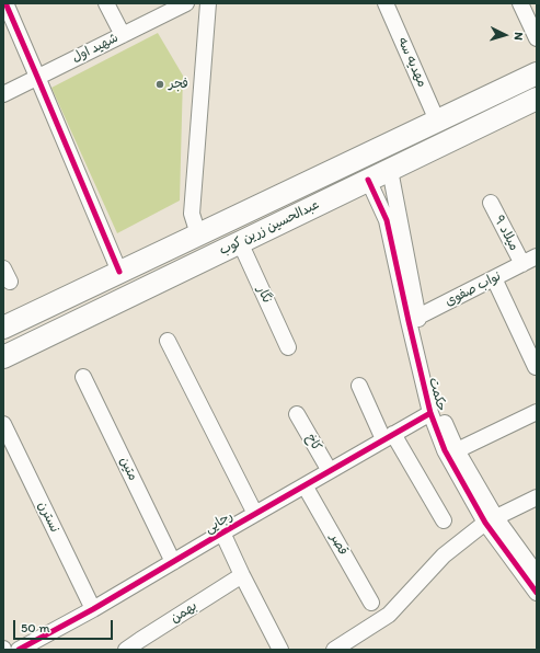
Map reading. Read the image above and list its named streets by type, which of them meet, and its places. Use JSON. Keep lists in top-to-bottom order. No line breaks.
{"streets":{"main road":["عبدالحسین زرین کوب"],"street":["شهید اول","مهدیه سه","میلاد ۹","نواب صفوی","نگار","حکمت","کاخ","متین","نسترن","رجایی","قصر","بهمن"]},"crossings":[["مهدیه سه","عبدالحسین زرین کوب"],["عبدالحسین زرین کوب","نگار"],["عبدالحسین زرین کوب","حکمت"],["میلاد ۹","نواب صفوی"],["نواب صفوی","حکمت"],["حکمت","رجایی"],["کاخ","رجایی"],["متین","رجایی"],["نسترن","رجایی"],["رجایی","قصر"]],"places":["فجر"],"scale_bar":"50 m","north":"right"}
